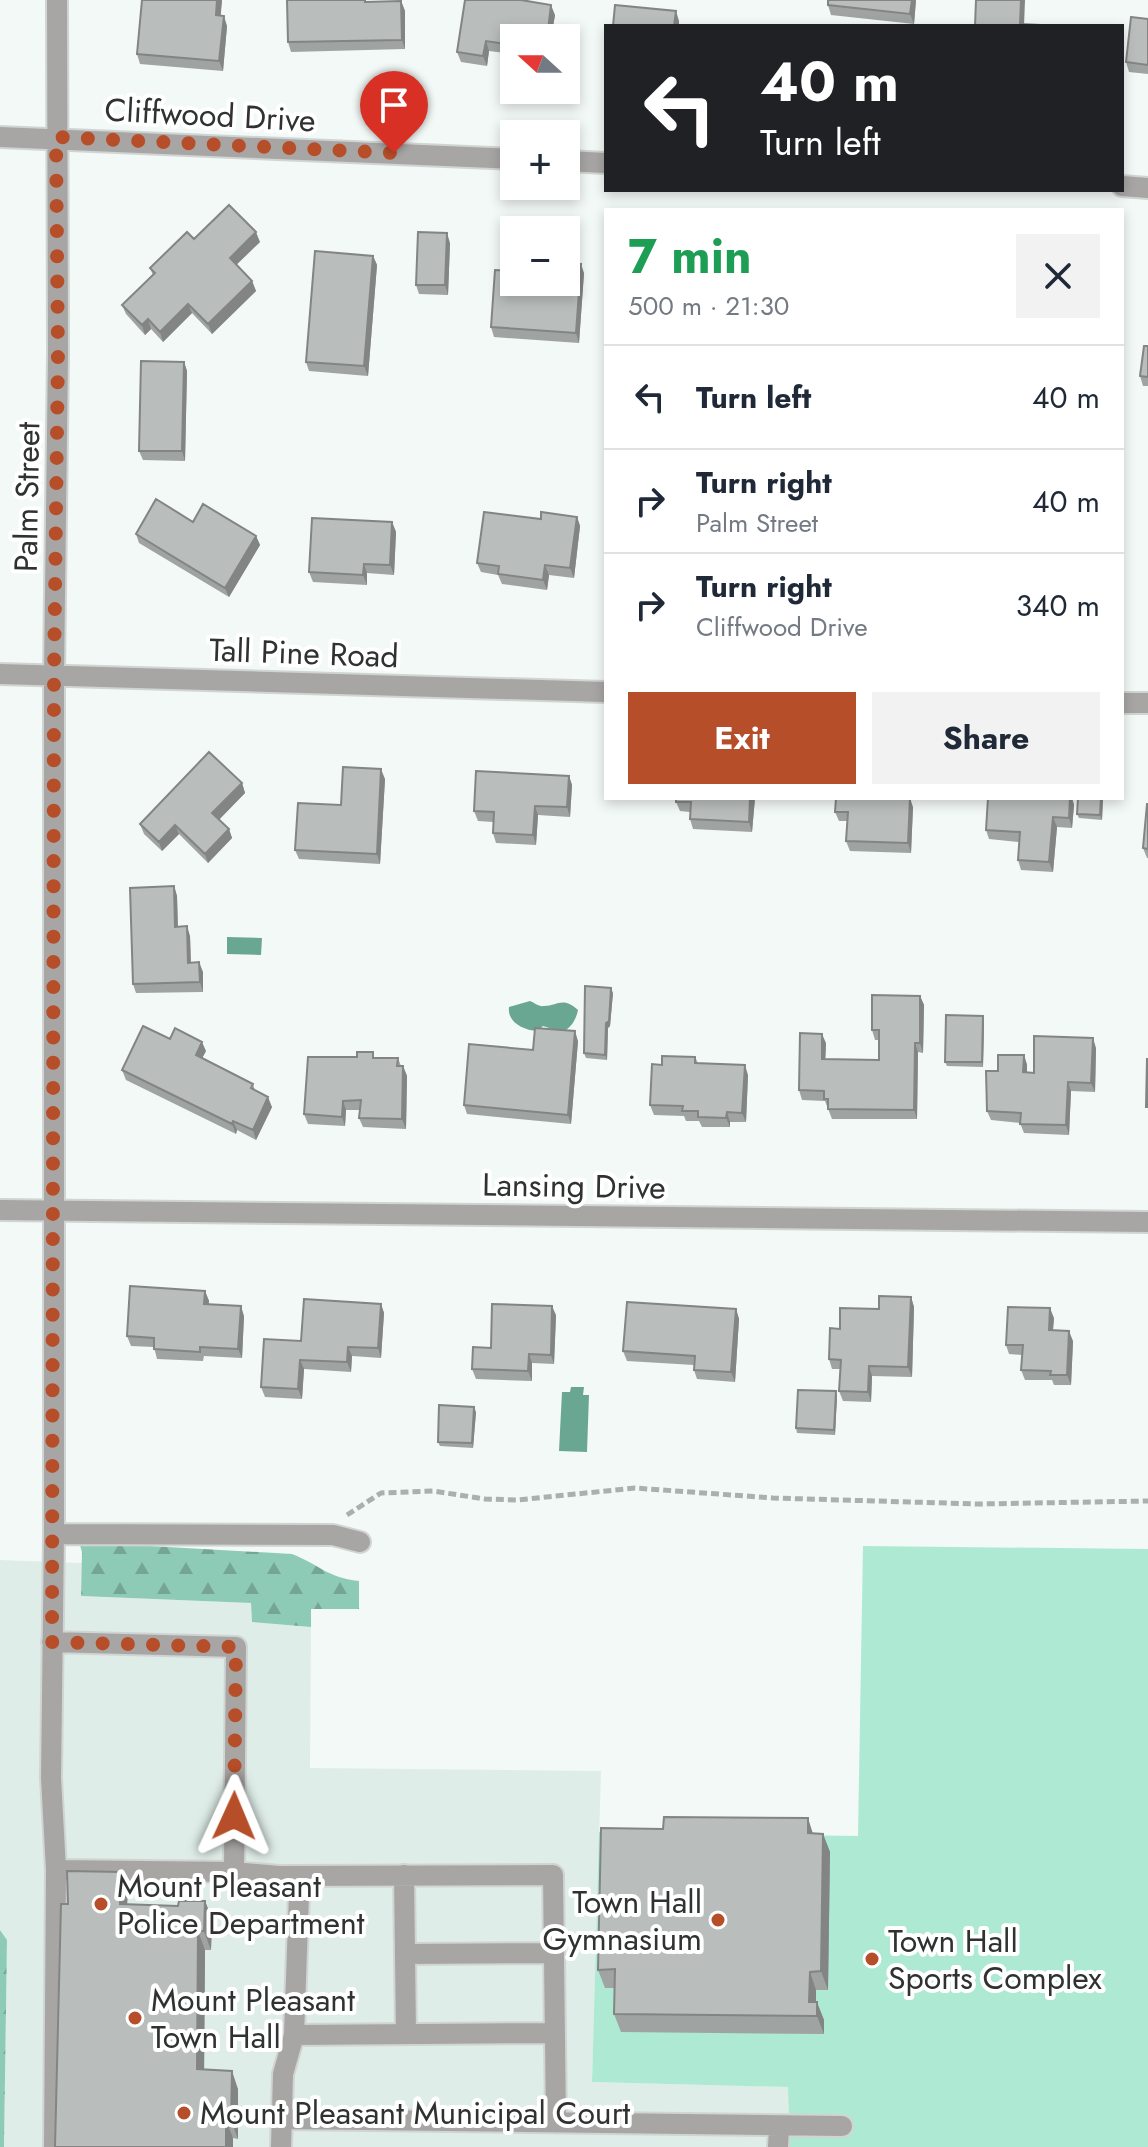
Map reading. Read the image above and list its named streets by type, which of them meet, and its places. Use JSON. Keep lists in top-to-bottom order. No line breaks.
{"streets":{"street":["Cliffwood Drive","Palm Street","Tall Pine Road","Lansing Drive"]},"crossings":[["Cliffwood Drive","Palm Street"],["Palm Street","Tall Pine Road"],["Palm Street","Lansing Drive"]],"places":["Mount Pleasant Police Department","Town Hall Gymnasium","Town Hall Sports Complex","Mount Pleasant Town Hall","Mount Pleasant Municipal Court"],"north":"left","page":{"map_buttons":["+","−"],"turn":["40 m","Turn left"],"heading":["7 min","500 m · 21:30"],"list":[{"name":"Turn left","value":"40 m"},{"name":"Turn right","note":"Palm Street","value":"40 m"},{"name":"Turn right","note":"Cliffwood Drive","value":"340 m"}],"buttons":["Exit","Share"]}}
